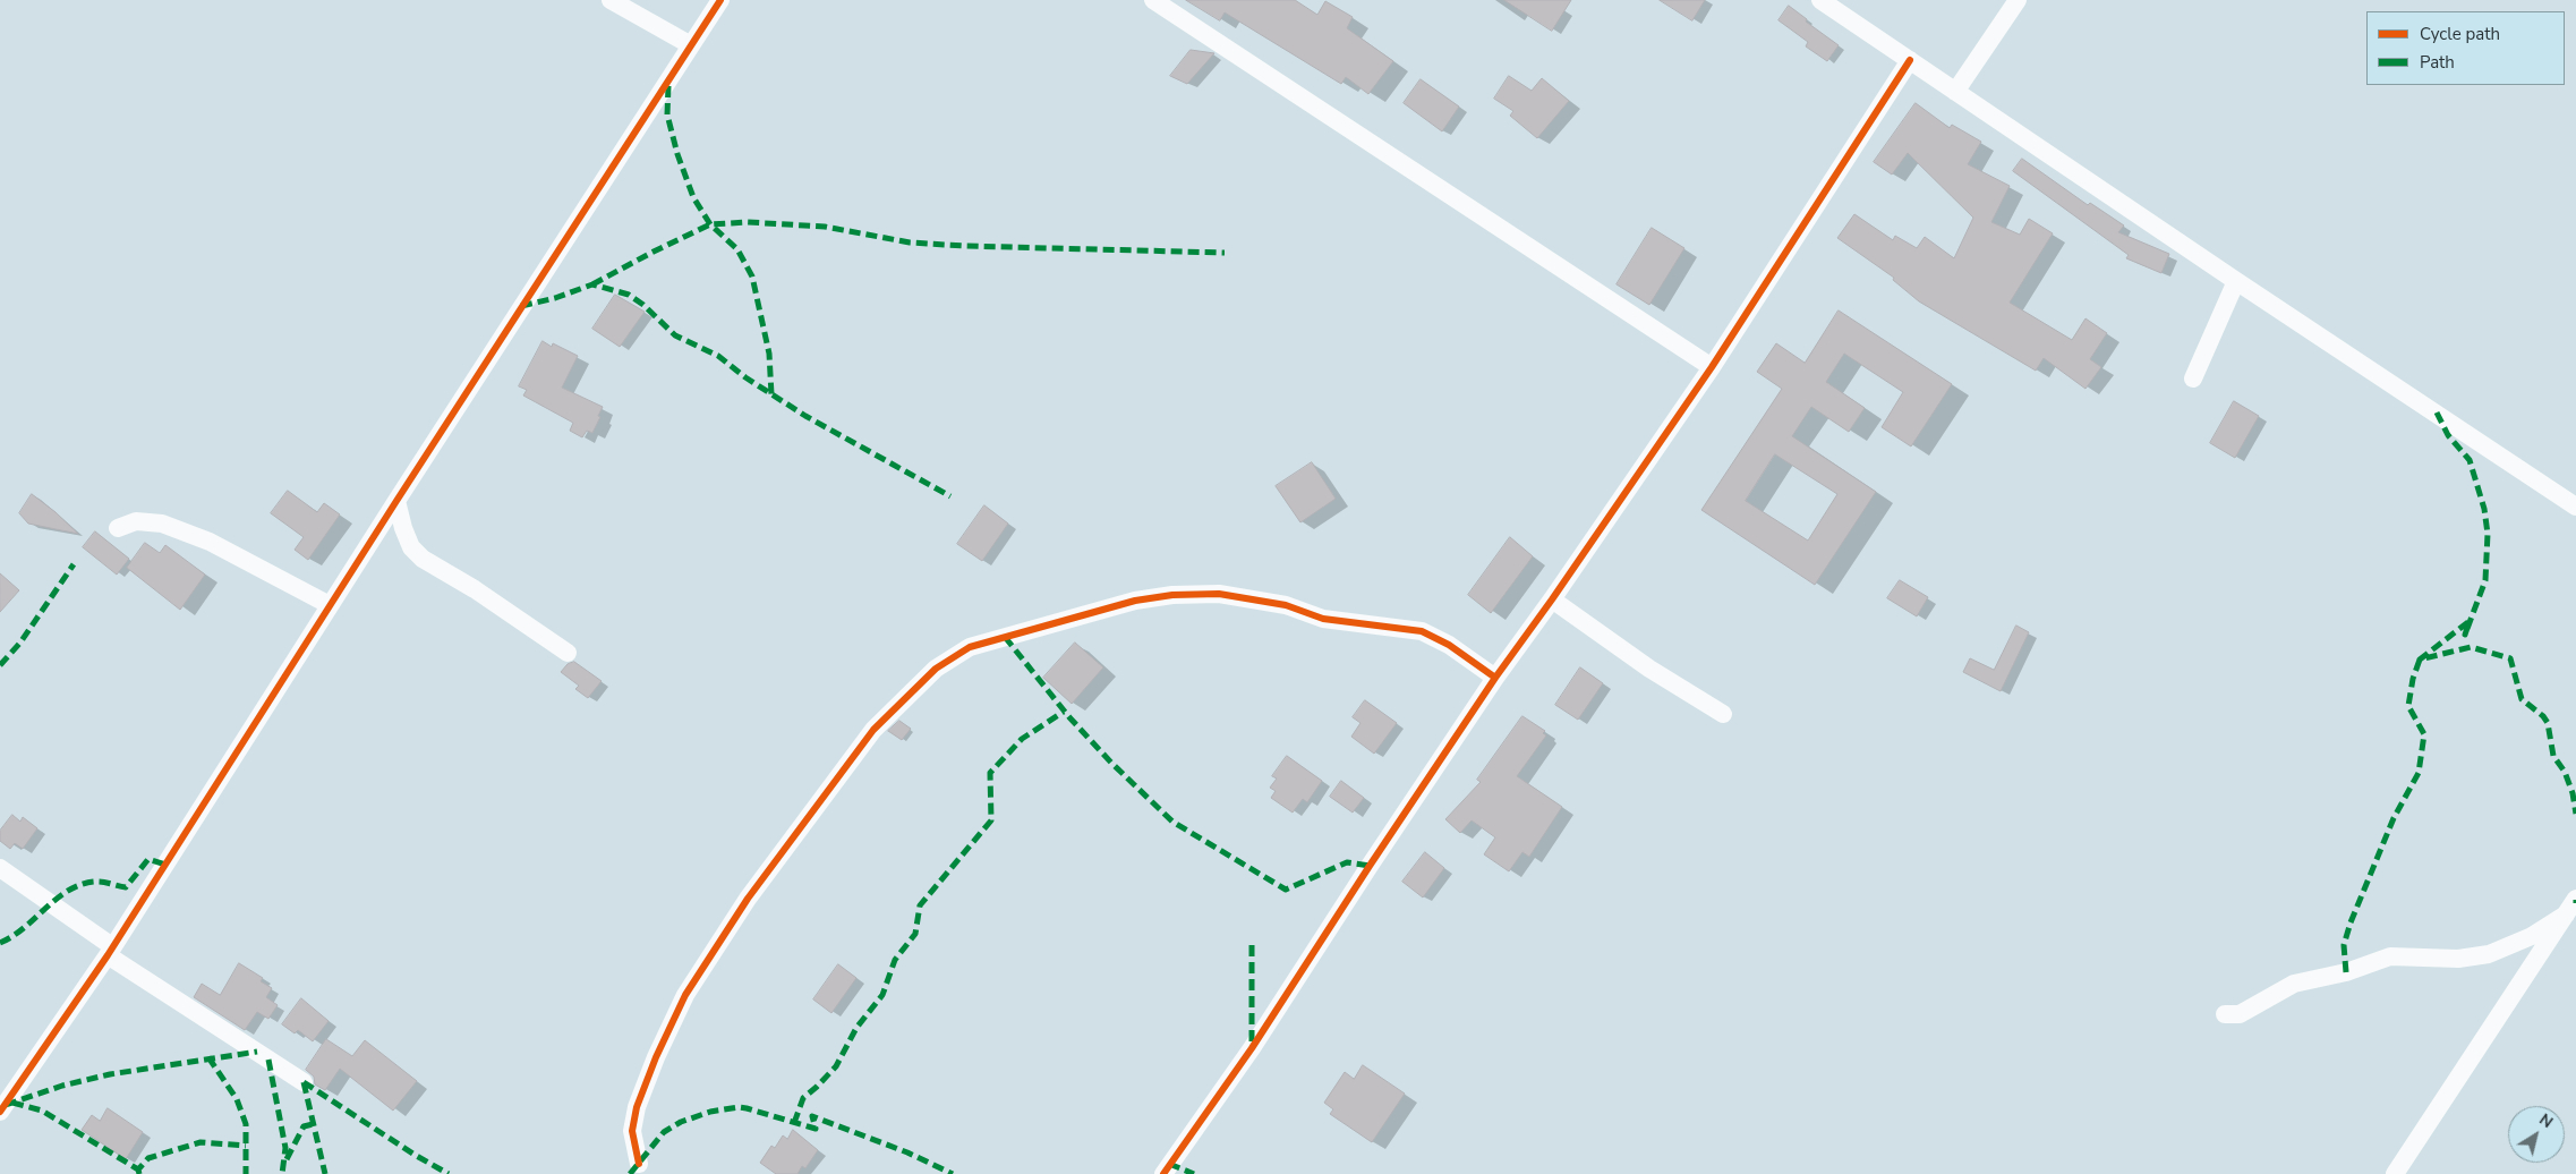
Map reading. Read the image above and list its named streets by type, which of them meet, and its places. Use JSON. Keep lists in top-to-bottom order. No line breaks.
{"legend":["Cycle path","Path"],"north":"top right"}
